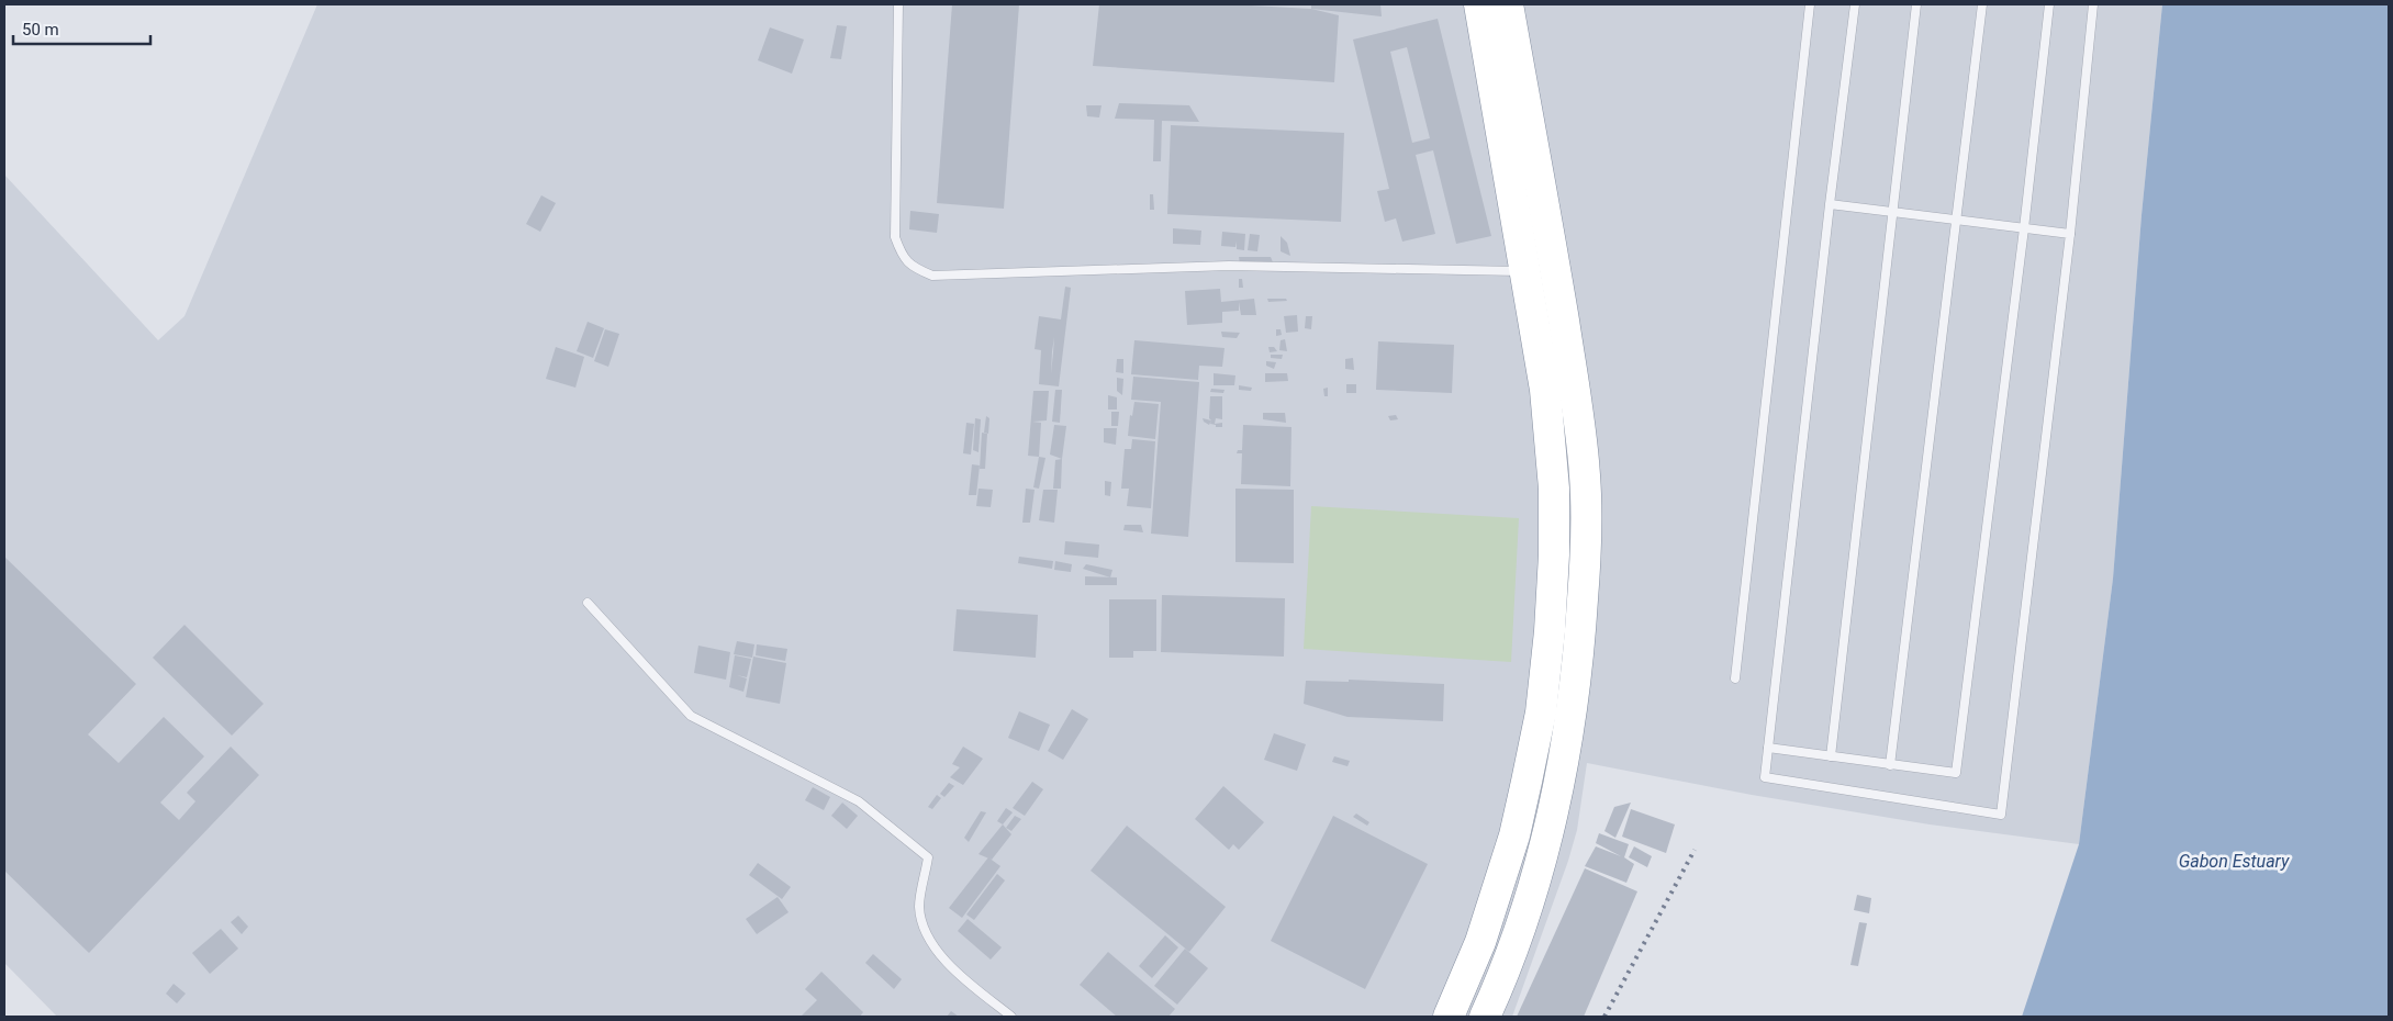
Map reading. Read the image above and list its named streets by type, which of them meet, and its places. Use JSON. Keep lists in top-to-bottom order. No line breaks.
{"water":["Gabon Estuary"],"scale_bar":"50 m"}
